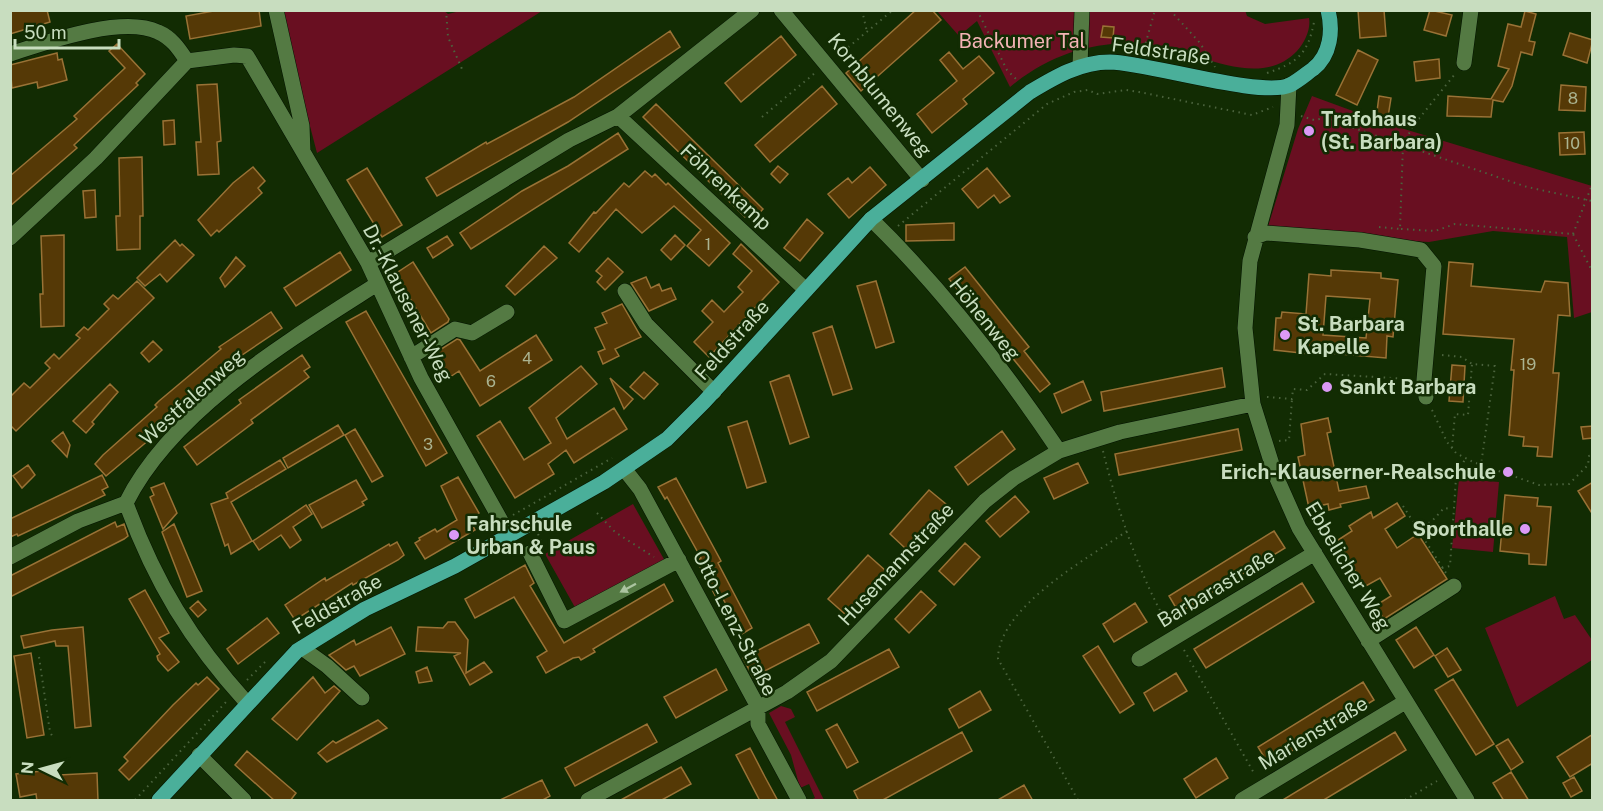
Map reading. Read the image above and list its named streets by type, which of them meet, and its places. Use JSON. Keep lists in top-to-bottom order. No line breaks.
{"streets":{"main road":["Feldstraße"],"street":["Kornblumenweg","Föhrenkamp","Dr.-Klausener-Weg","Höhenweg","Westfalenweg","Husemannstraße","Ebbelicher Weg","Barbarastraße","Otto-Lenz-Straße","Marienstraße"]},"crossings":[["Feldstraße","Kornblumenweg"],["Feldstraße","Föhrenkamp"],["Feldstraße","Dr.-Klausener-Weg"],["Feldstraße","Höhenweg"],["Feldstraße","Ebbelicher Weg"],["Feldstraße","Otto-Lenz-Straße"],["Dr.-Klausener-Weg","Westfalenweg"],["Höhenweg","Husemannstraße"],["Husemannstraße","Ebbelicher Weg"],["Husemannstraße","Otto-Lenz-Straße"],["Ebbelicher Weg","Barbarastraße"],["Ebbelicher Weg","Marienstraße"]],"parks":["Backumer Tal"],"places":["Trafohaus (St. Barbara)","St. Barbara Kapelle","Sankt Barbara","Erich-Klauserner-Realschule","Sporthalle","Fahrschule Urban & Paus"],"house_numbers":["8","10","1","4","19","6","3"],"scale_bar":"50 m","north":"left"}
